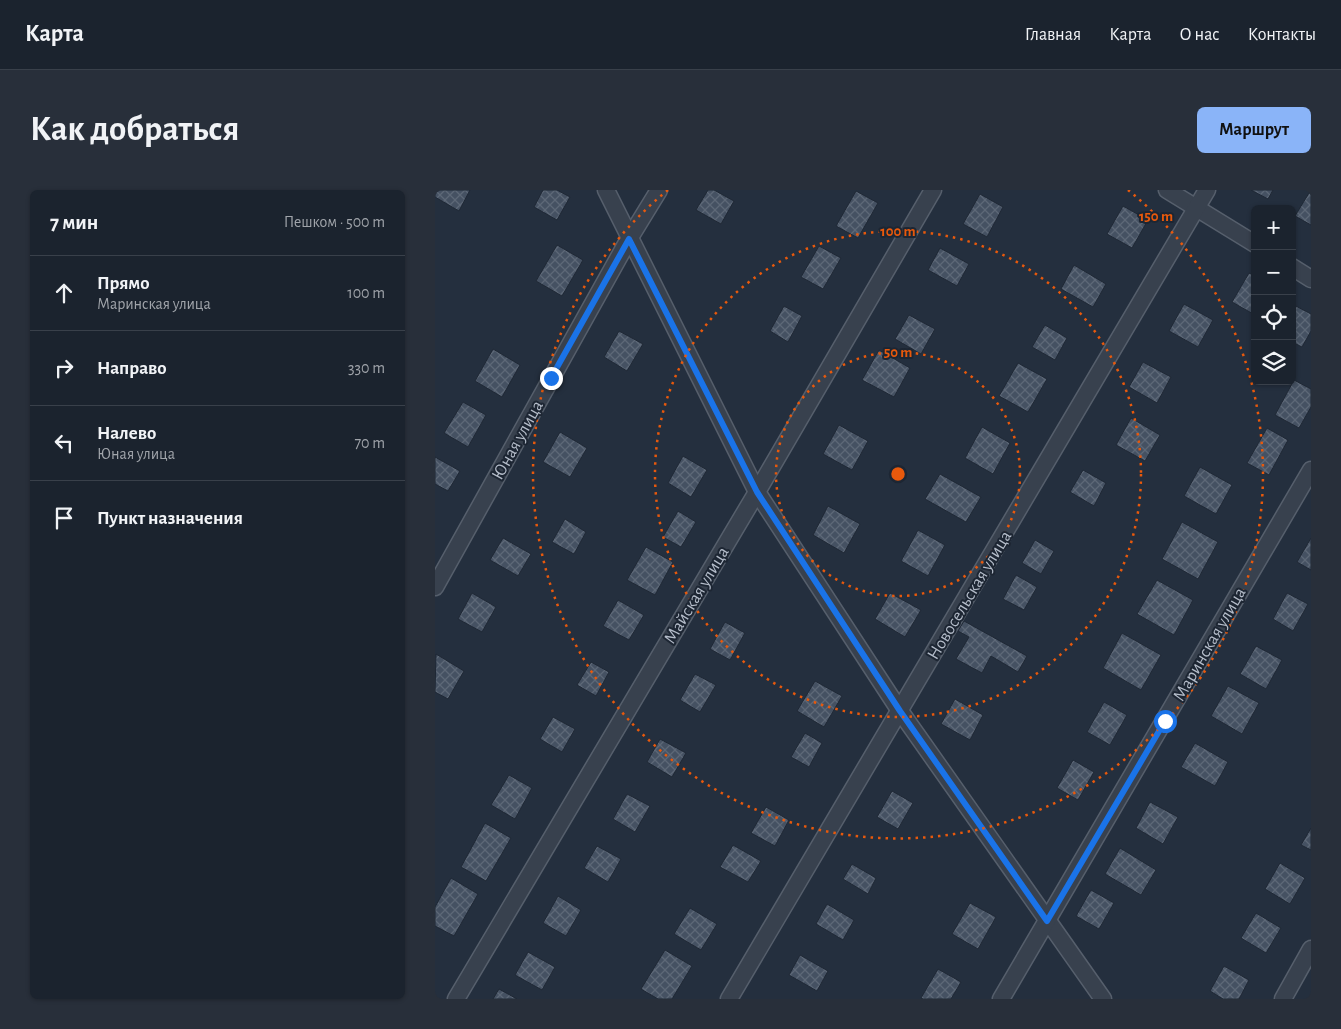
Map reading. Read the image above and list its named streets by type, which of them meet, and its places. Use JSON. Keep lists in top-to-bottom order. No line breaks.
{"streets":{"street":["Юная улица","Майская улица","Новосельская улица","Маринская улица"]},"page":{"header":"Карта","nav":["Главная","Карта","О нас","Контакты"],"buttons":"Маршрут","title":"Как добраться","heading":["7 мин","Пешком · 500 m"],"map_buttons":["+","−"],"list":[["Прямо","Маринская улица","100 m"],["Направо","330 m"],["Налево","Юная улица","70 m"],"Пункт назначения"]},"rings":["150 m","100 m","50 m"]}
